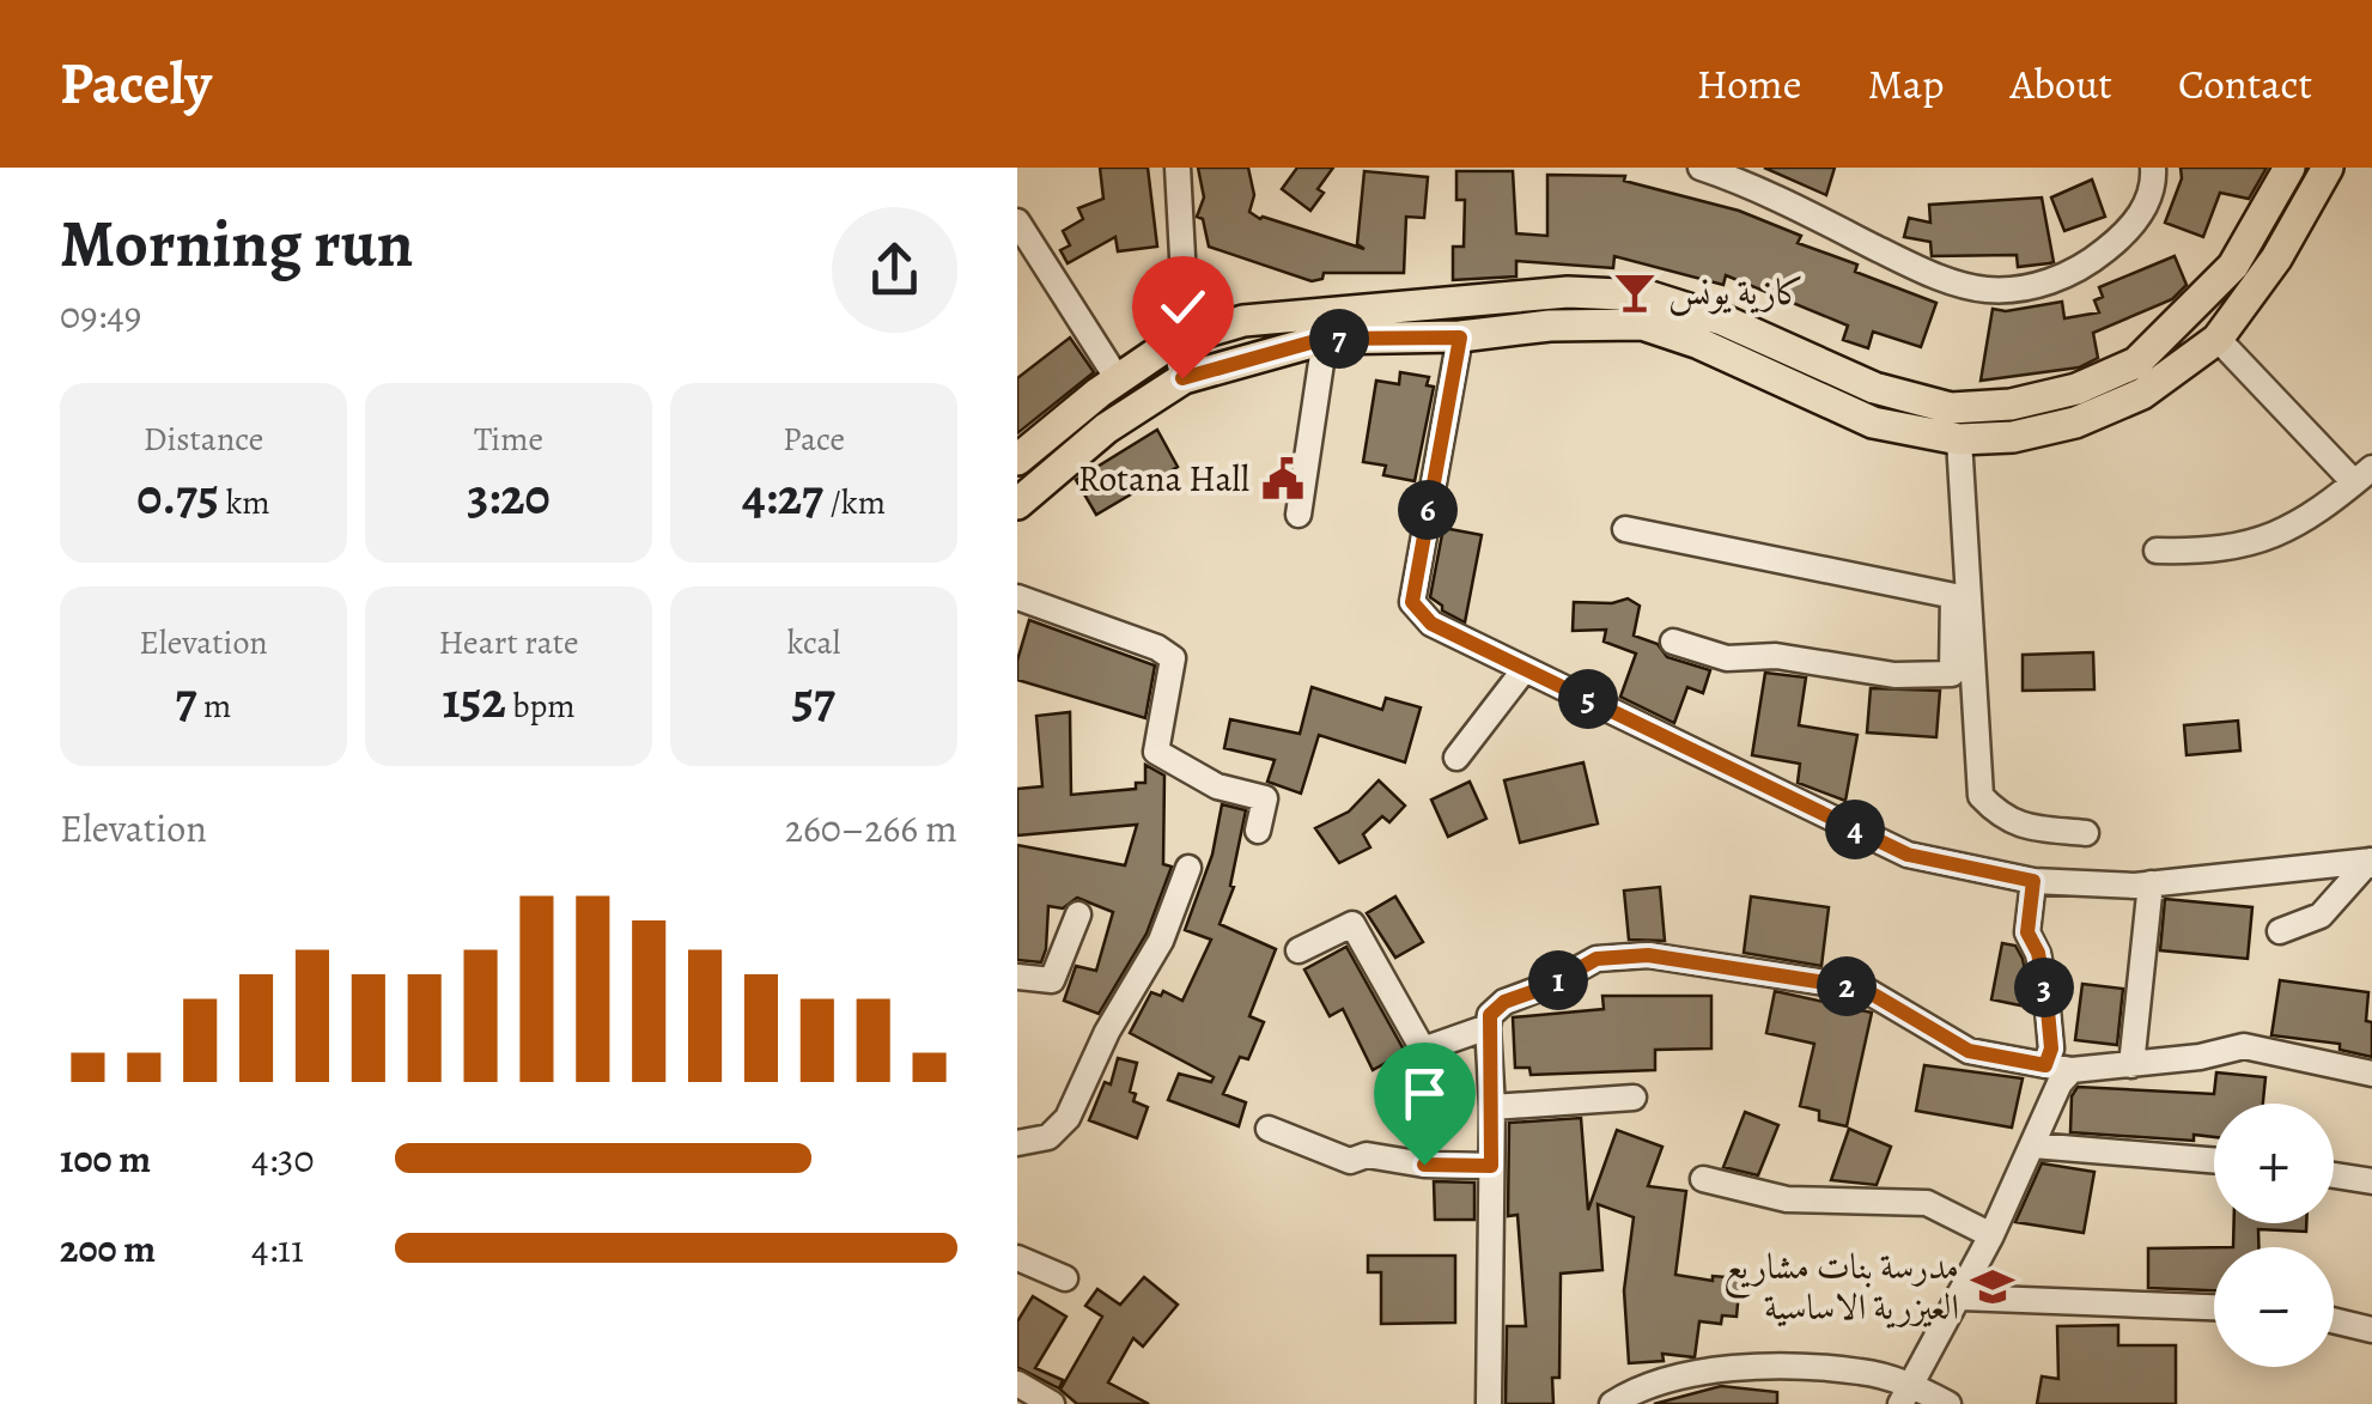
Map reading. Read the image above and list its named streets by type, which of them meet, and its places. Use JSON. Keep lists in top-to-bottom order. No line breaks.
{"places":{"bar":["كازية يونس"],"public building":["Rotana Hall"],"school or university":["مدرسة بنات مشاريع العيزرية الاساسية"]},"page":{"header":"Pacely","nav":["Home","Map","About","Contact"],"heading":["Morning run","09:49"],"pins":["7","6","5","4","1","2","3"],"stats":[["Distance","0.75 km"],["Time","3:20"],["Pace","4:27 /km"],["Elevation","7 m"],["Heart rate","152 bpm"],["kcal","57"]],"chart":["Elevation","260–266 m"],"map_buttons":["+","−"],"list":[{"name":"100 m","note":"4:30"},{"name":"200 m","note":"4:11"}]}}
